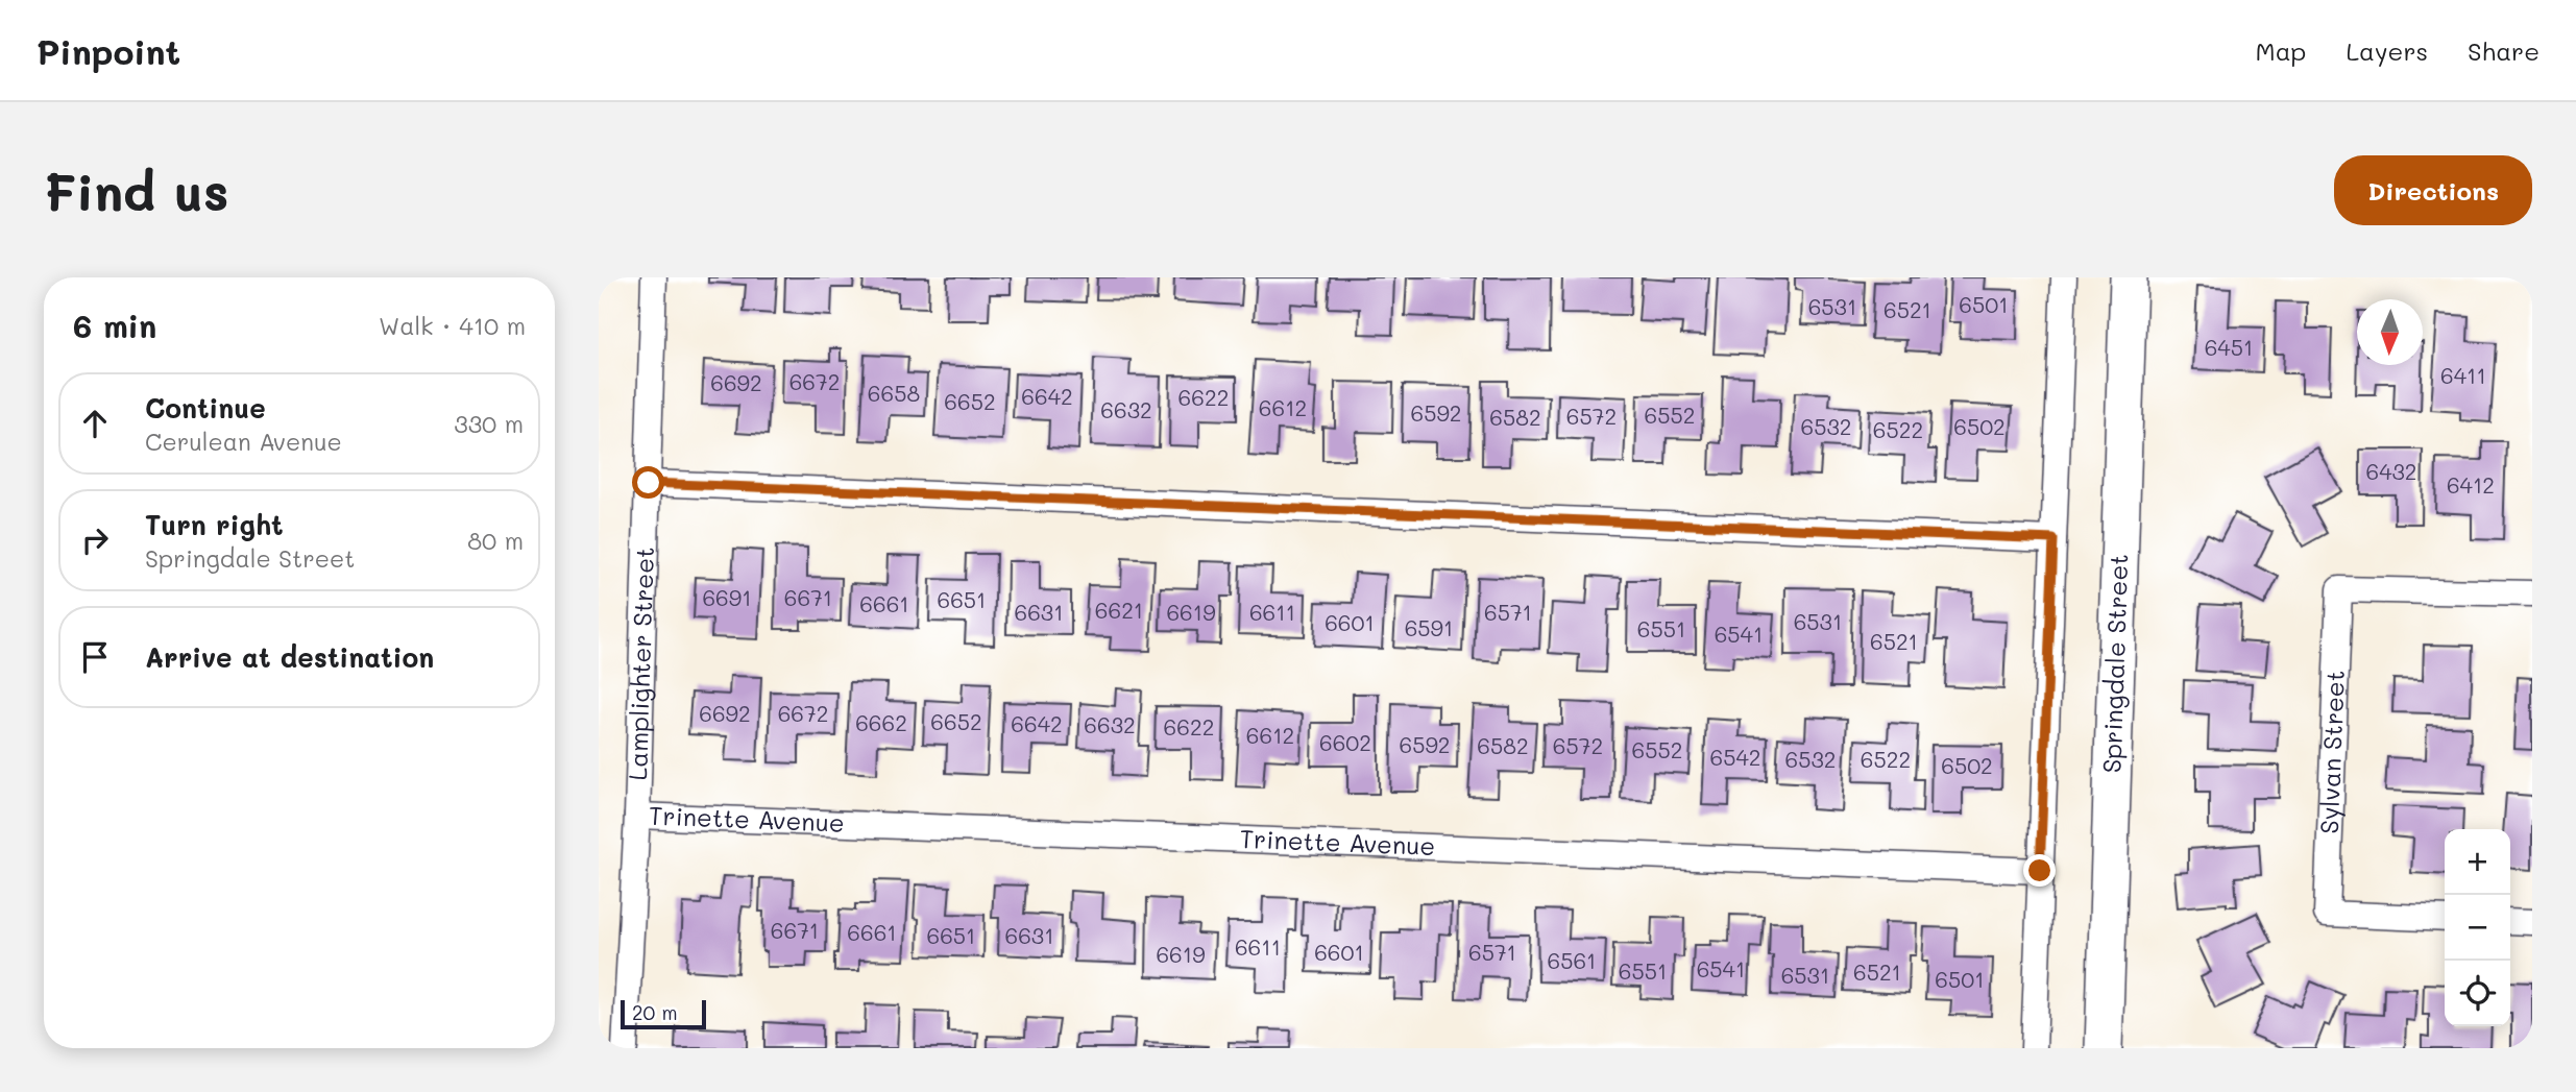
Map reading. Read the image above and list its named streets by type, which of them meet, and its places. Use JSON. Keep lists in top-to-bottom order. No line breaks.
{"streets":{"main road":["Springdale Street"],"street":["Lamplighter Street","Sylvan Street","Trinette Avenue"]},"crossings":[["Lamplighter Street","Trinette Avenue"]],"house_numbers":["6501","6531","6521","6451","6411","6672","6692","6658","6642","6622","6652","6612","6632","6592","6552","6572","6582","6532","6502","6522","6432","6412","6691","6671","6651","6661","6621","6631","6619","6611","6571","6531","6601","6591","6551","6541","6521","6692","6672","6652","6662","6642","6632","6622","6612","6602","6592","6582","6572","6552","6542","6532","6522","6502","6671","6661","6651","6631","6611","6601","6571","6619","6561","6541","6551","6521","6531","6501"],"scale_bar":"20 m","north":"bottom","page":{"header":"Pinpoint","nav":["Map","Layers","Share"],"buttons":"Directions","title":"Find us","heading":["6 min","Walk · 410 m"],"list":[["Continue","Cerulean Avenue","330 m"],["Turn right","Springdale Street","80 m"],"Arrive at destination"],"map_buttons":["+","−"],"scale":"20 m"}}
